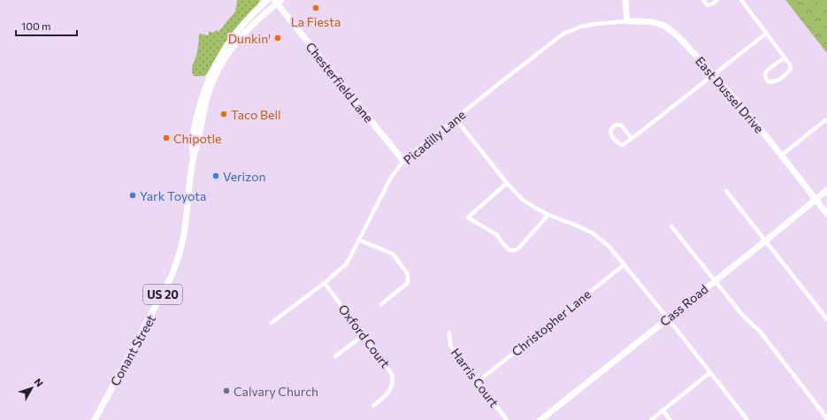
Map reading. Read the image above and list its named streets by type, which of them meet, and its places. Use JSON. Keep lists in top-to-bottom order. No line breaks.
{"streets":{"street":["Chesterfield Lane","East Dussel Drive","Picadilly Lane","US 20","Cass Road","Christopher Lane","Oxford Court","Conant Street","Harris Court"]},"crossings":[["Chesterfield Lane","Picadilly Lane"],["Chesterfield Lane","Conant Street"],["East Dussel Drive","Picadilly Lane"],["East Dussel Drive","Cass Road"],["Picadilly Lane","Oxford Court"],["Christopher Lane","Harris Court"]],"places":["La Fiesta","Dunkin'","Taco Bell","Chipotle","Verizon","Yark Toyota","Calvary Church"],"scale_bar":"100 m","north":"top right"}
